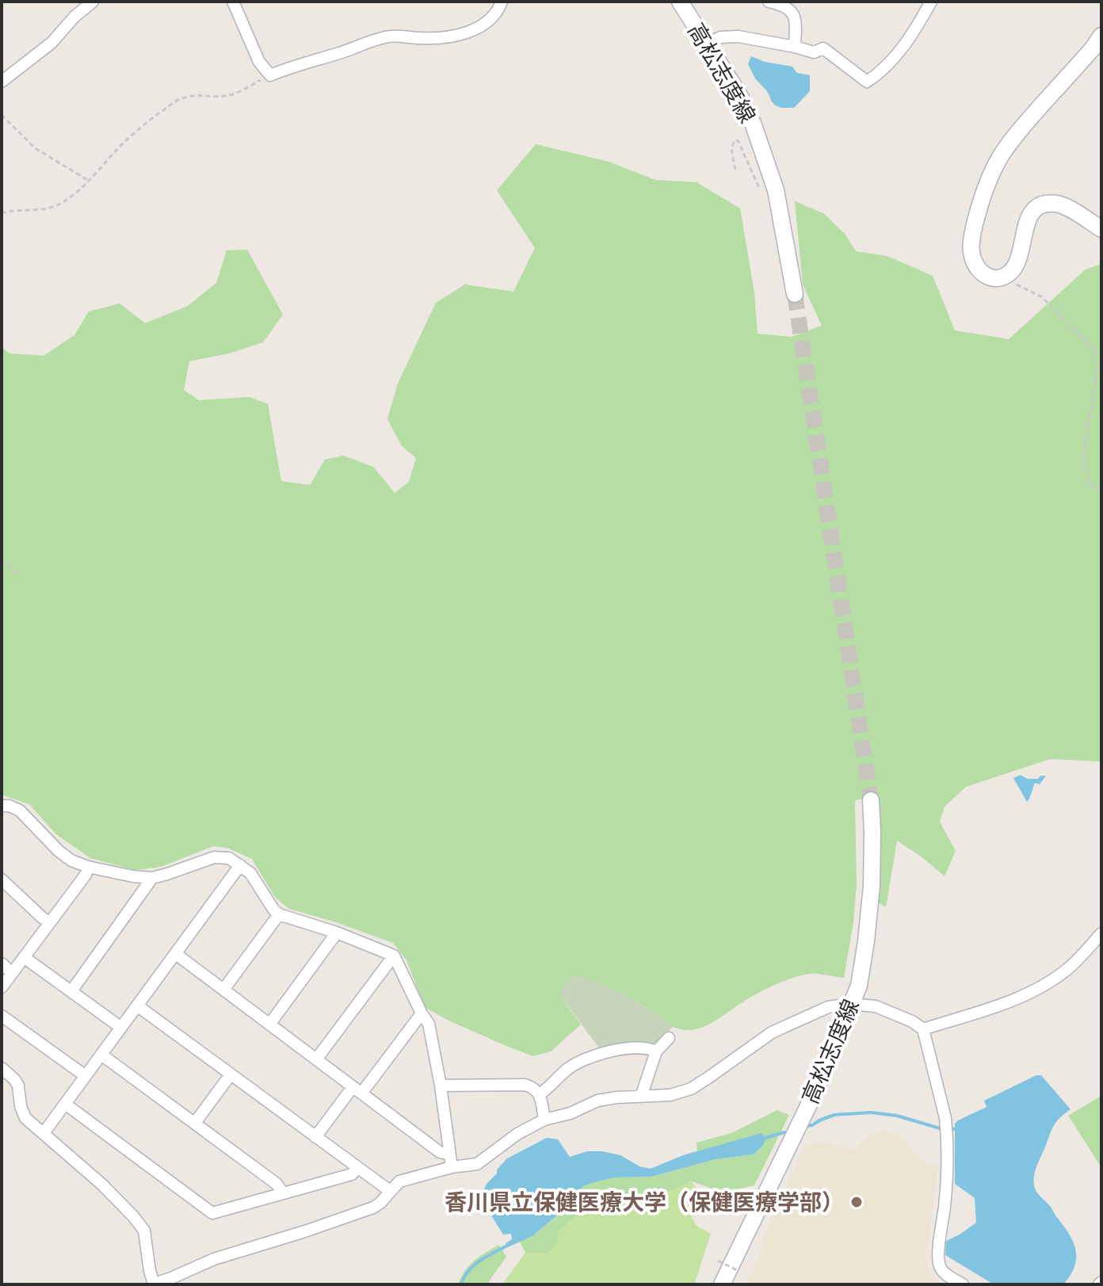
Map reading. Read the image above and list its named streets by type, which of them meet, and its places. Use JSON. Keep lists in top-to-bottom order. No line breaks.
{"streets":{"main road":["高松志度線"]},"places":["香川県立保健医療大学（保健医療学部）"]}
